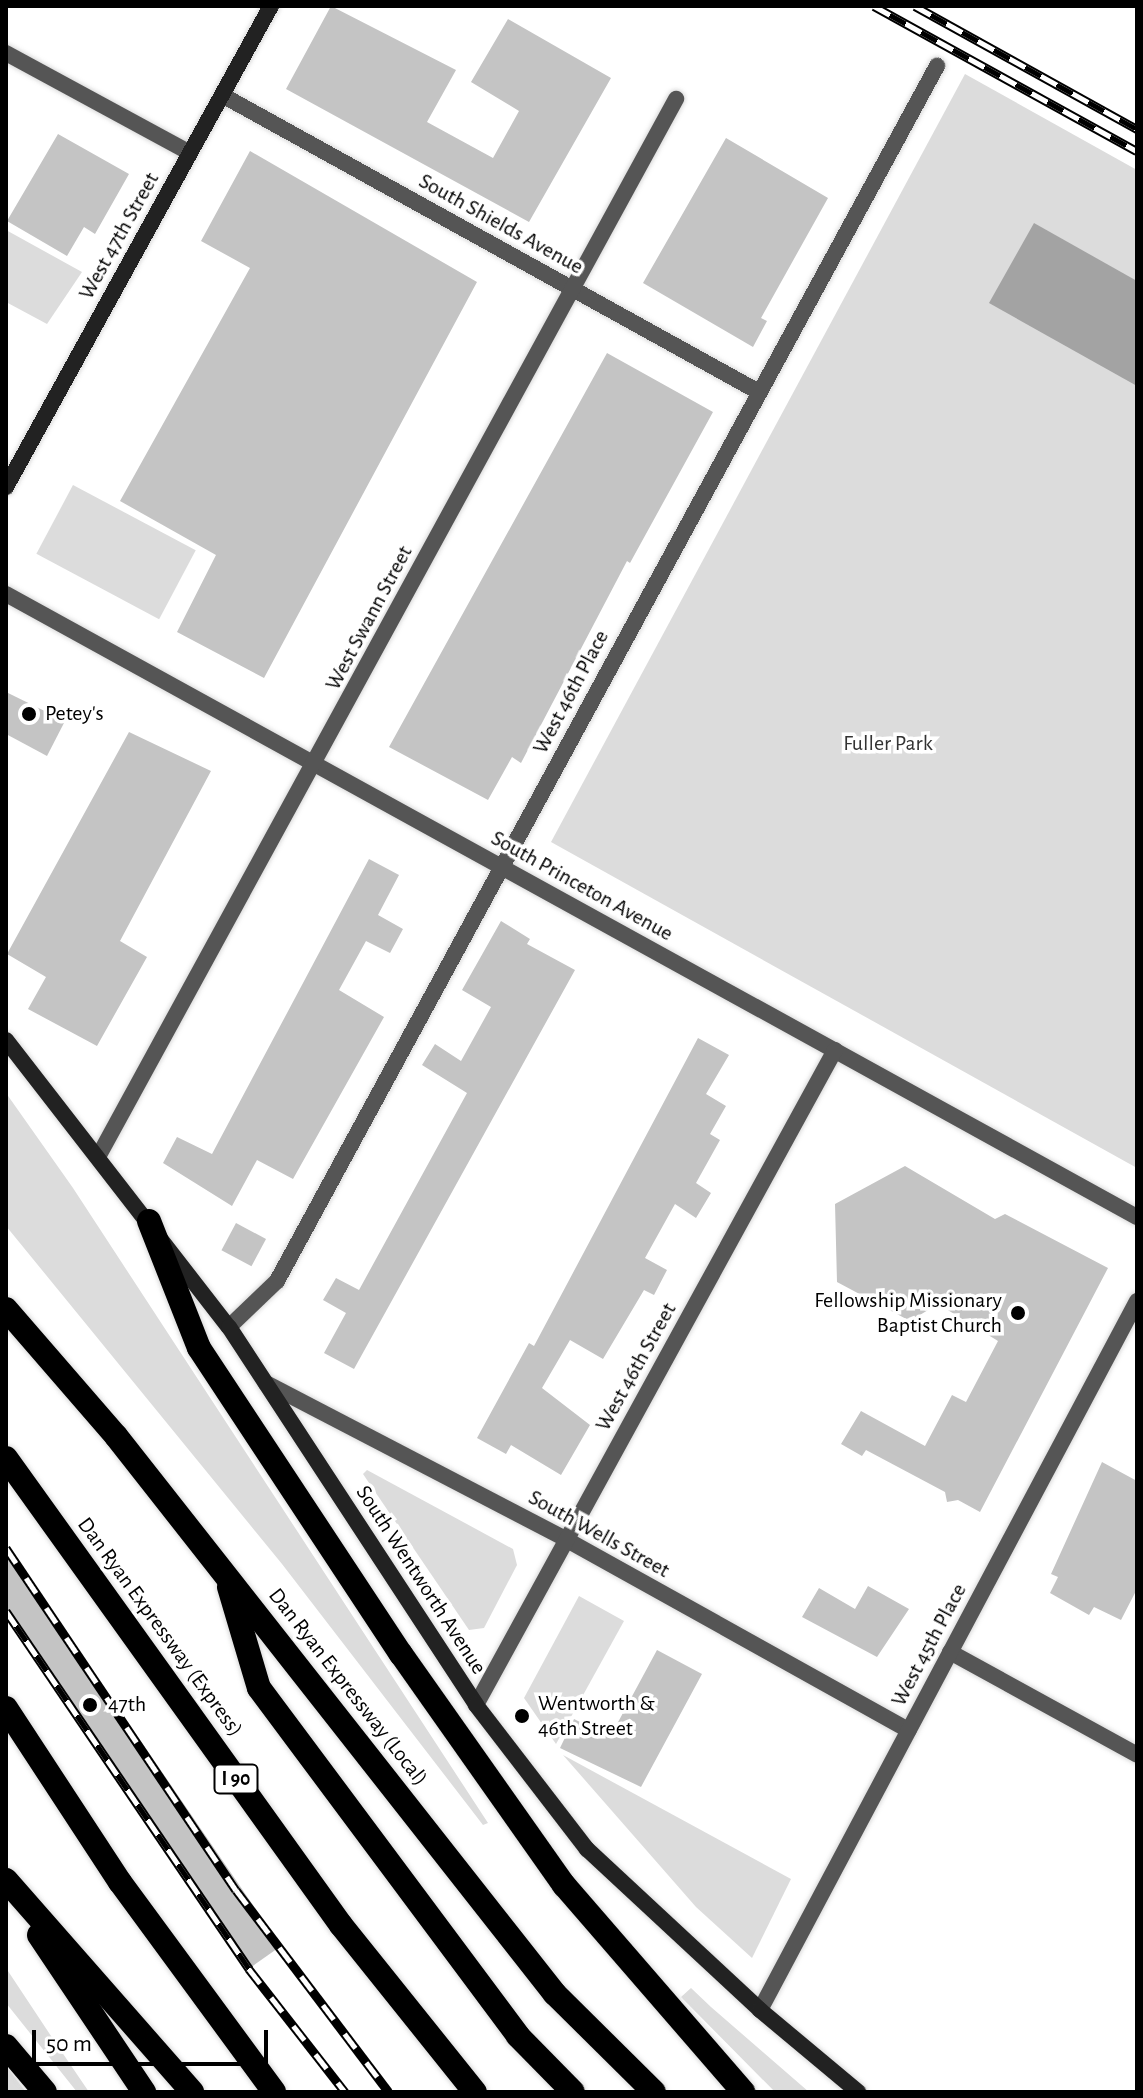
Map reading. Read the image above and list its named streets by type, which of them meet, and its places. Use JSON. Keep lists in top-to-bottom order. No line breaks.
{"streets":{"highway":["Dan Ryan Expressway (Express)","Dan Ryan Expressway (Local)","I 90"],"main road":["West 47th Street","South Wentworth Avenue"],"street":["South Shields Avenue","West Swann Street","West 46th Place","South Princeton Avenue","West 46th Street","South Wells Street","West 45th Place"]},"crossings":[["South Shields Avenue","West 47th Street"],["South Shields Avenue","West Swann Street"],["South Shields Avenue","West 46th Place"],["West Swann Street","South Princeton Avenue"],["West Swann Street","South Wentworth Avenue"],["West 46th Place","South Princeton Avenue"],["West 46th Place","South Wentworth Avenue"],["South Princeton Avenue","West 46th Street"],["West 46th Street","South Wells Street"],["West 46th Street","South Wentworth Avenue"],["South Wells Street","South Wentworth Avenue"],["South Wells Street","West 45th Place"],["South Wentworth Avenue","West 45th Place"]],"parks":["Fuller Park"],"places":["Petey's","Fellowship Missionary Baptist Church","47th","Wentworth & 46th Street"],"scale_bar":"50 m"}
